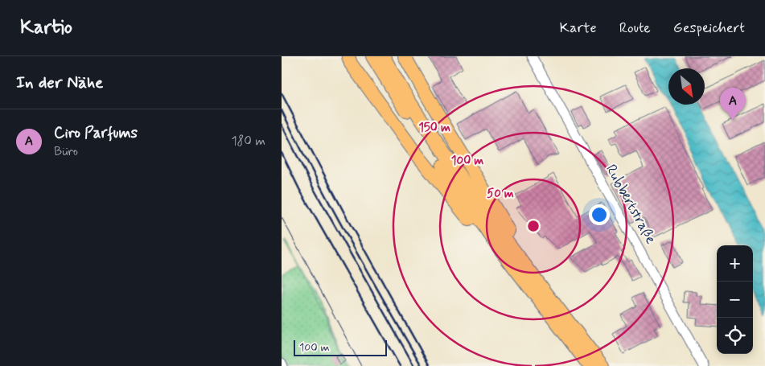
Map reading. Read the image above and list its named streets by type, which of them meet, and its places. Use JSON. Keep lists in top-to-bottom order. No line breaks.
{"streets":{"street":["Rubbertstraße"]},"scale_bar":"100 m","north":"bottom right","page":{"header":"Kartio","nav":["Karte","Route","Gespeichert"],"heading":"In der Nähe","pins":"A","list":[{"mark":"A","name":"Ciro Parfums","note":"Büro","value":"180 m"}],"map_buttons":["+","−"],"scale":"100 m"},"rings":["150 m","100 m","50 m"]}
